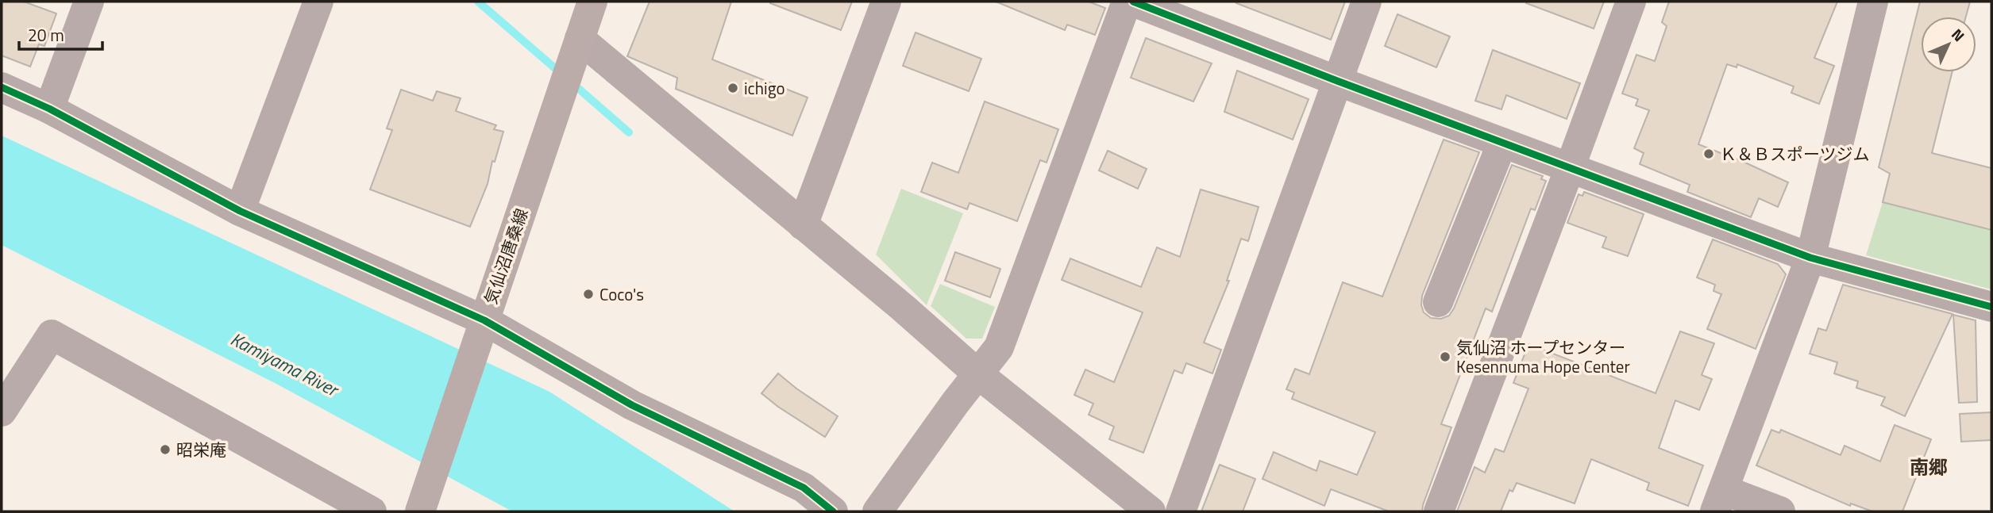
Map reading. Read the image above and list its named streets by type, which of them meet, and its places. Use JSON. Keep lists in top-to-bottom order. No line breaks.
{"streets":{"main road":["気仙沼唐桑線"]},"districts":["南郷"],"water":["Kamiyama River"],"places":["ichigo","Ｋ＆Ｂスポーツジム","Coco's","気仙沼 ホープセンター Kesennuma Hope Center","昭栄庵"],"scale_bar":"20 m","north":"top right"}
